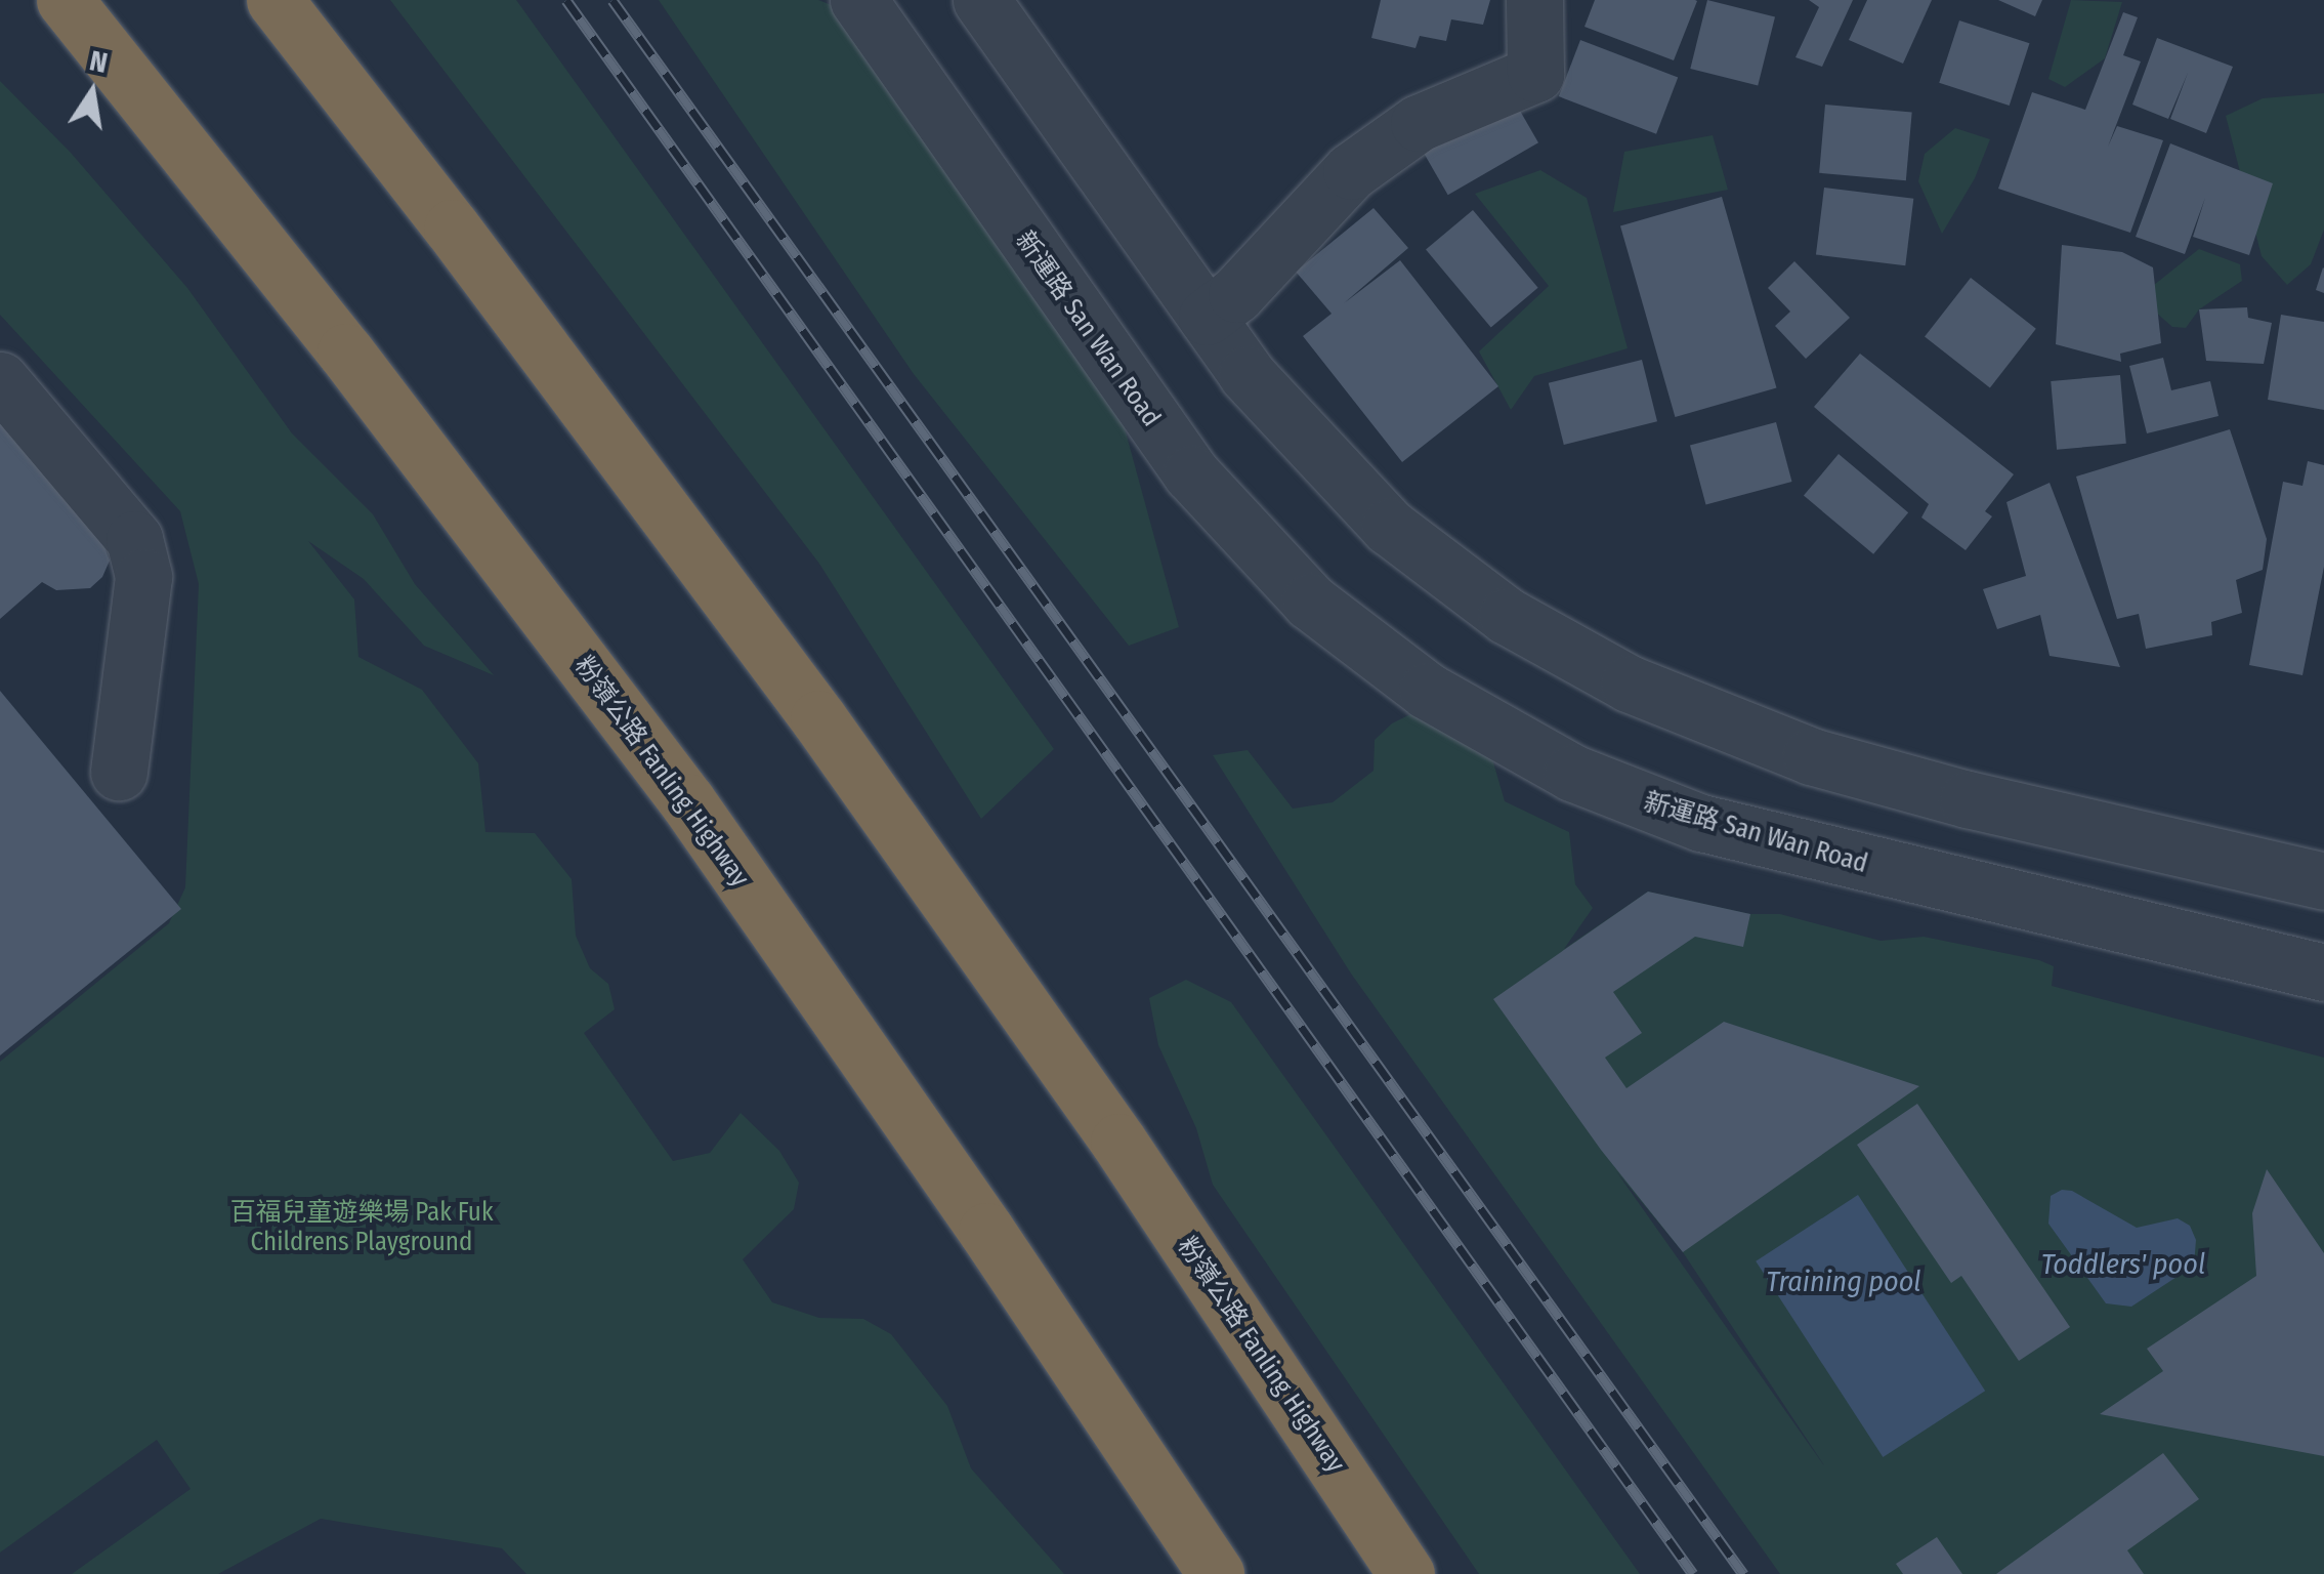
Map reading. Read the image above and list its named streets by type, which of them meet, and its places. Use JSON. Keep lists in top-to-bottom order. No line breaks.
{"streets":{"highway":["粉嶺公路 Fanling Highway"],"street":["新運路 San Wan Road"]},"water":["Toddlers' pool","Training pool"],"parks":["百福兒童遊樂場 Pak Fuk Childrens Playground"],"north":"top"}
